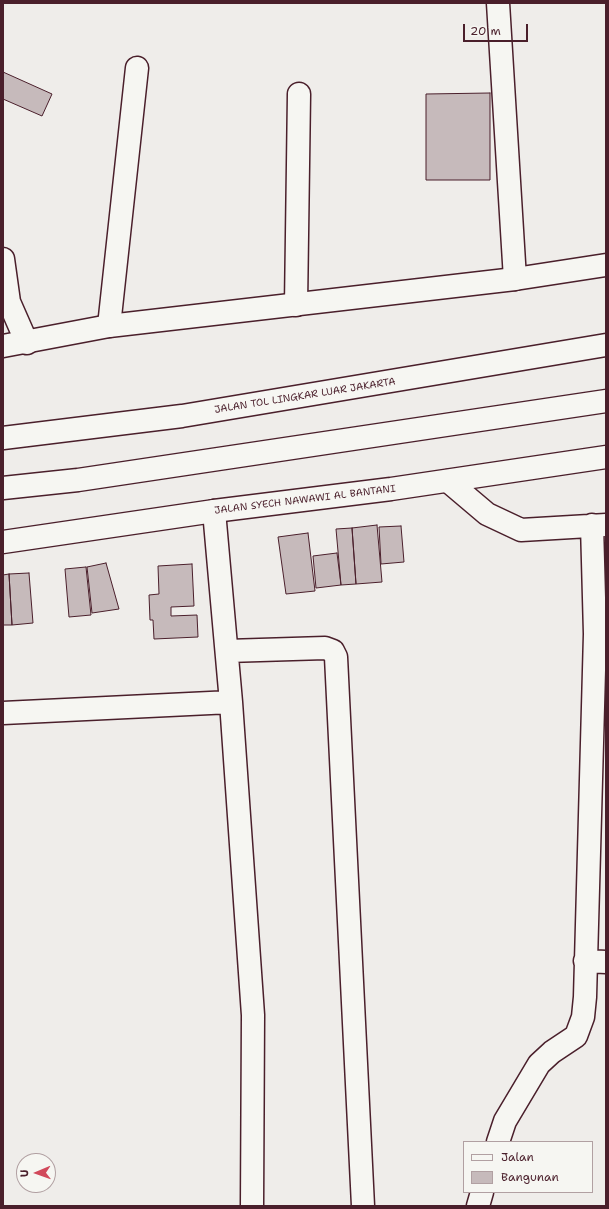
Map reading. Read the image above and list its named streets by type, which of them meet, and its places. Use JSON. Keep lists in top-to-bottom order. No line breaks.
{"streets":{"main road":["JALAN TOL LINGKAR LUAR JAKARTA","JALAN SYECH NAWAWI AL BANTANI"]},"legend":["Jalan","Bangunan"],"scale_bar":"20 m","north":"left"}
